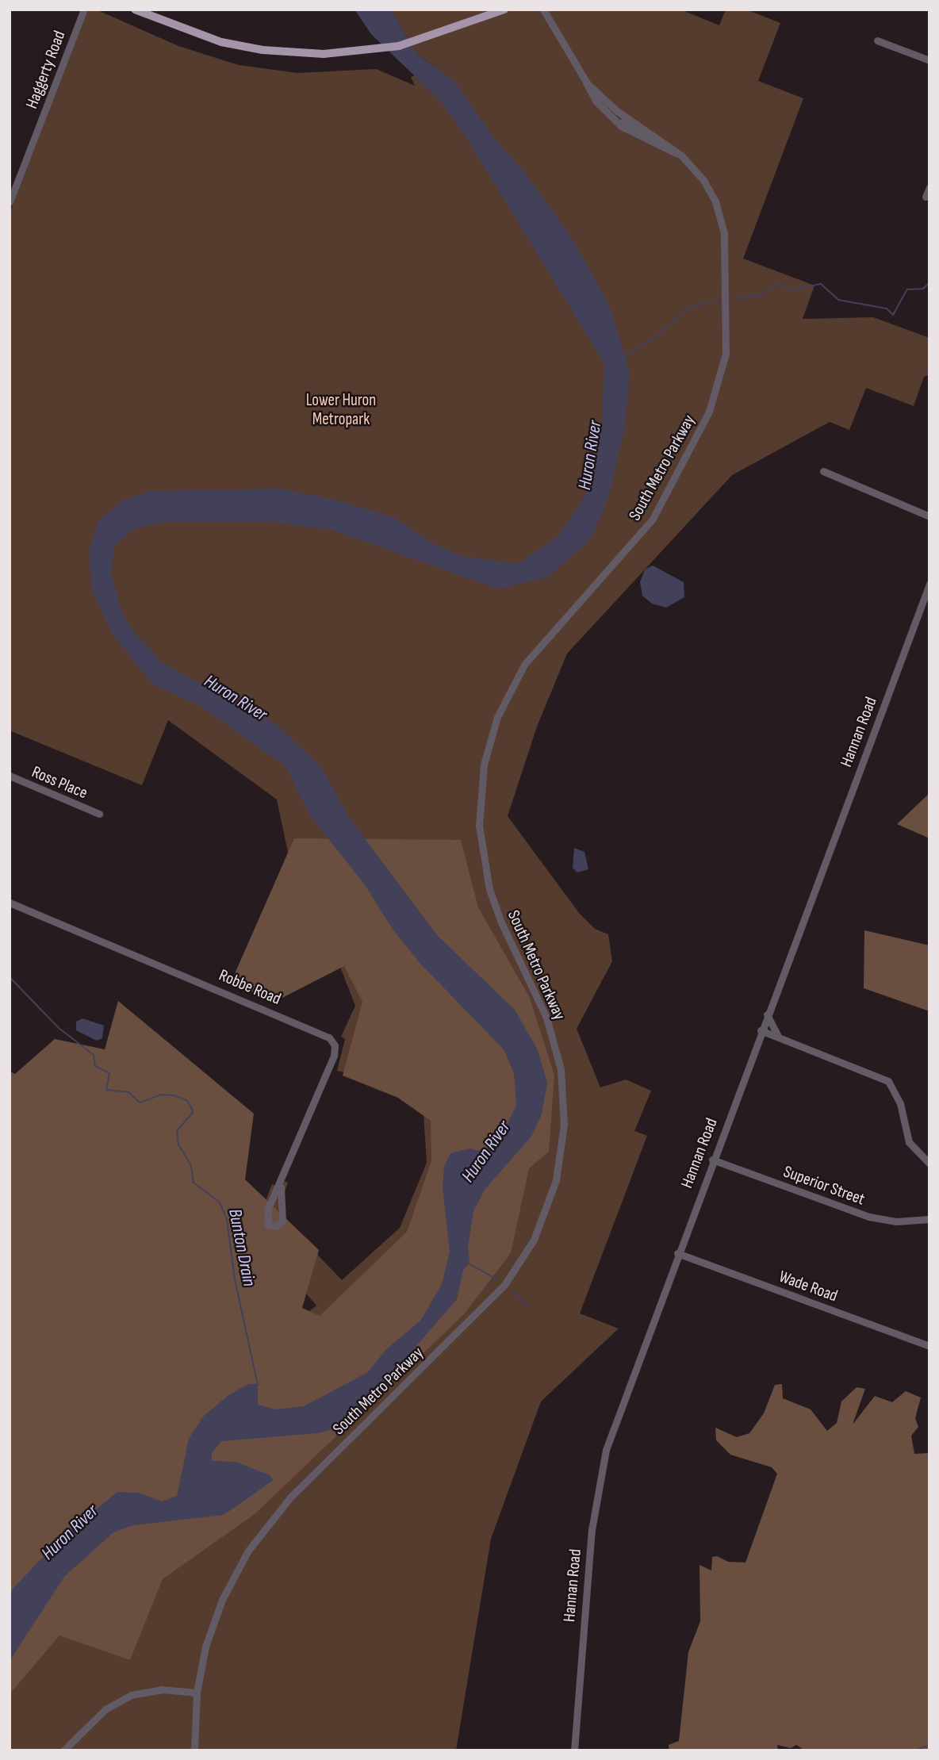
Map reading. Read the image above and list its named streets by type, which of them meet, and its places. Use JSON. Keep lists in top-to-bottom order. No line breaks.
{"streets":{"street":["Haggerty Road","South Metro Parkway","Hannan Road","Ross Place","Robbe Road","Superior Street","Wade Road"]},"crossings":[["Hannan Road","Superior Street"],["Hannan Road","Wade Road"]],"water":["Huron River","Bunton Drain"],"parks":["Lower Huron Metropark"]}
